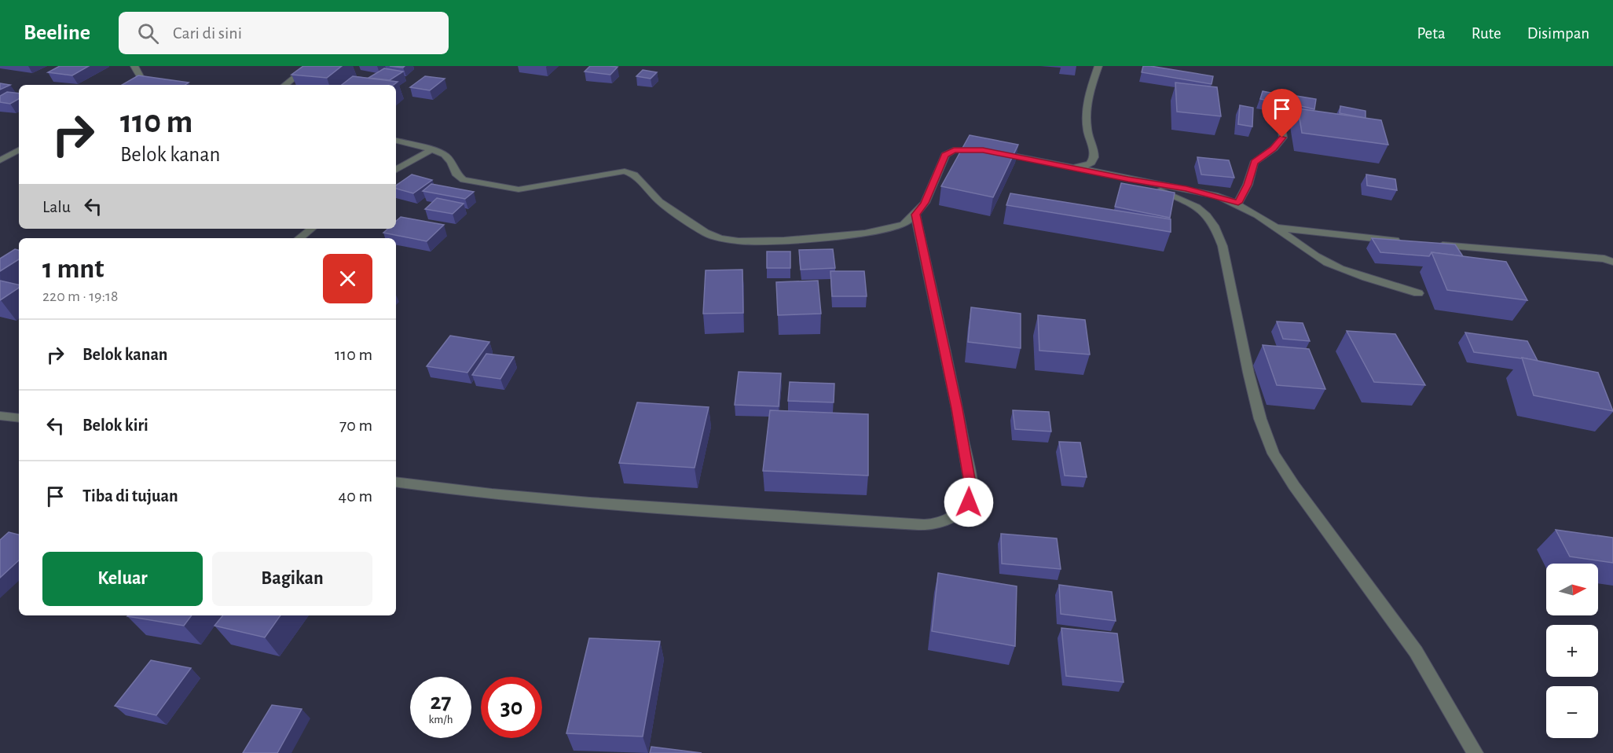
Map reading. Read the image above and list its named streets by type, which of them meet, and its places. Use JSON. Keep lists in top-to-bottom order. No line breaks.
{"north":"right","page":{"header":"Beeline","search":"Cari di sini","nav":["Peta","Rute","Disimpan"],"turn":["110 m","Belok kanan"],"then":"Lalu","heading":["1 mnt","220 m · 19:18"],"list":[{"name":"Belok kanan","value":"110 m"},{"name":"Belok kiri","value":"70 m"},{"name":"Tiba di tujuan","value":"40 m"}],"buttons":["Keluar","Bagikan"],"map_buttons":["+","−"],"speed":"27 km/h","limit":"30"}}
